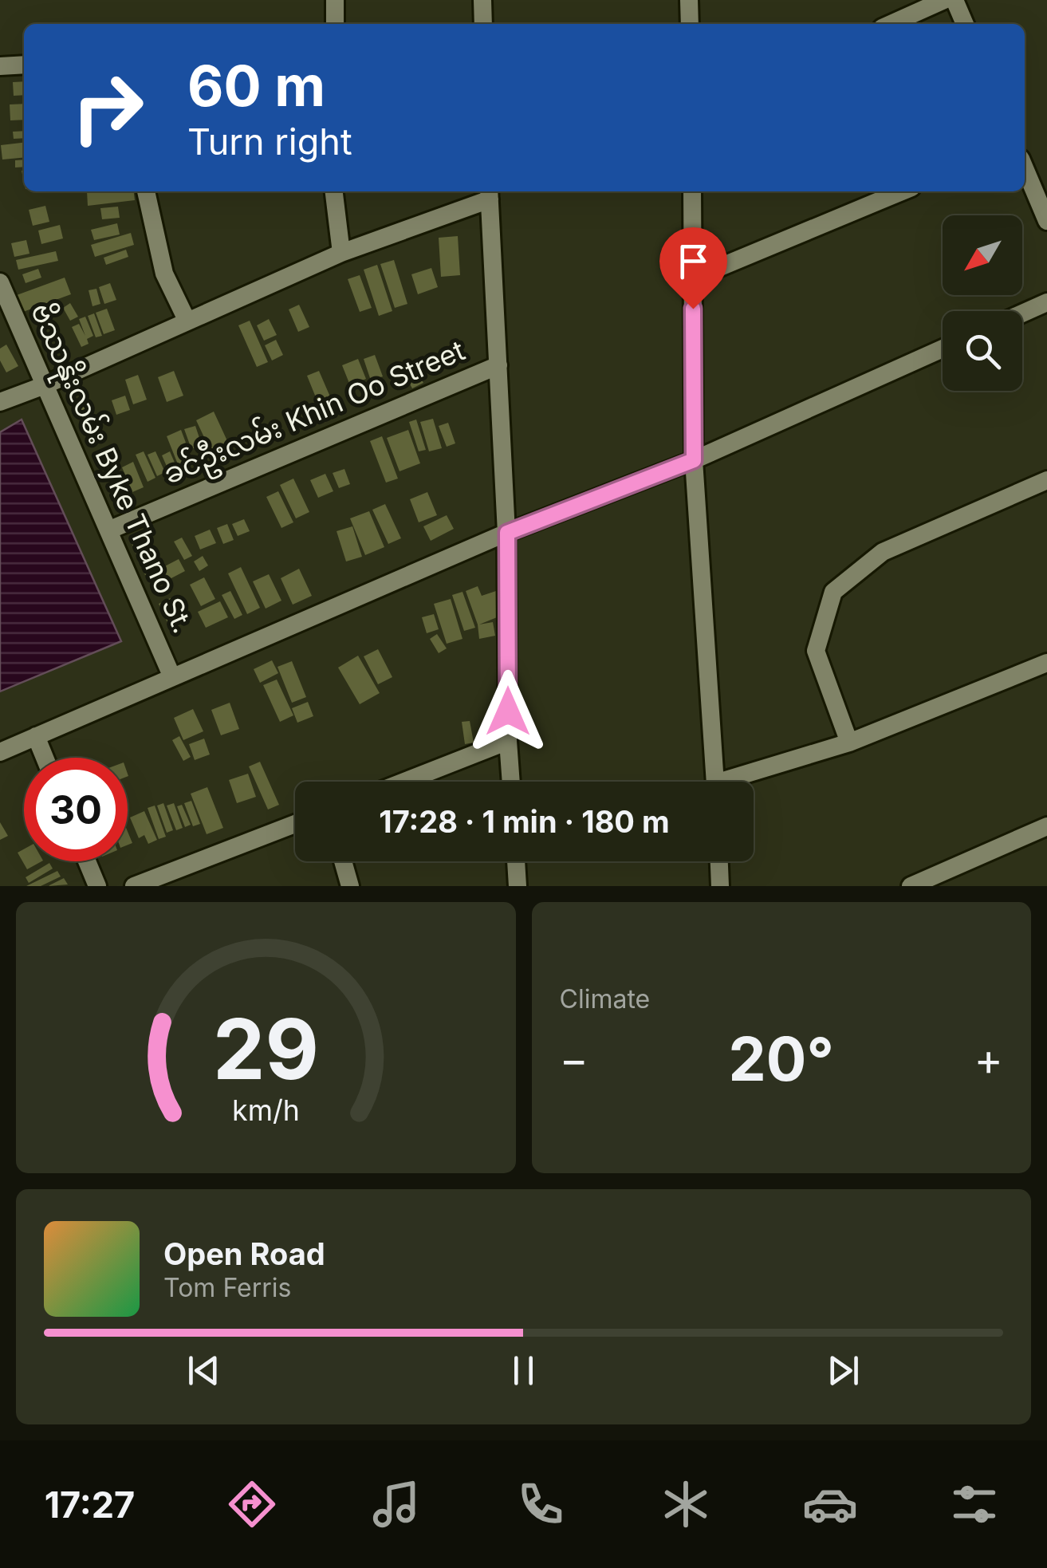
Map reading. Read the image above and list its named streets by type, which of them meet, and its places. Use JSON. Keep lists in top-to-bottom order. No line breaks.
{"streets":{"street":["ခင်ဦးလမ်း Khin Oo Street","ဗိဿနိုးလမ်း Byke Thano St."]},"crossings":[["ခင်ဦးလမ်း Khin Oo Street","ဗိဿနိုးလမ်း Byke Thano St."]],"north":"bottom left","page":{"turn":["60 m","Turn right"],"limit":"30","trip":"17:28 · 1 min · 180 m","tile":"Climate","heat":["−","20°","+"],"song":["Open Road","Tom Ferris"],"tabs":"17:27","gauge":["29","km/h"]}}
